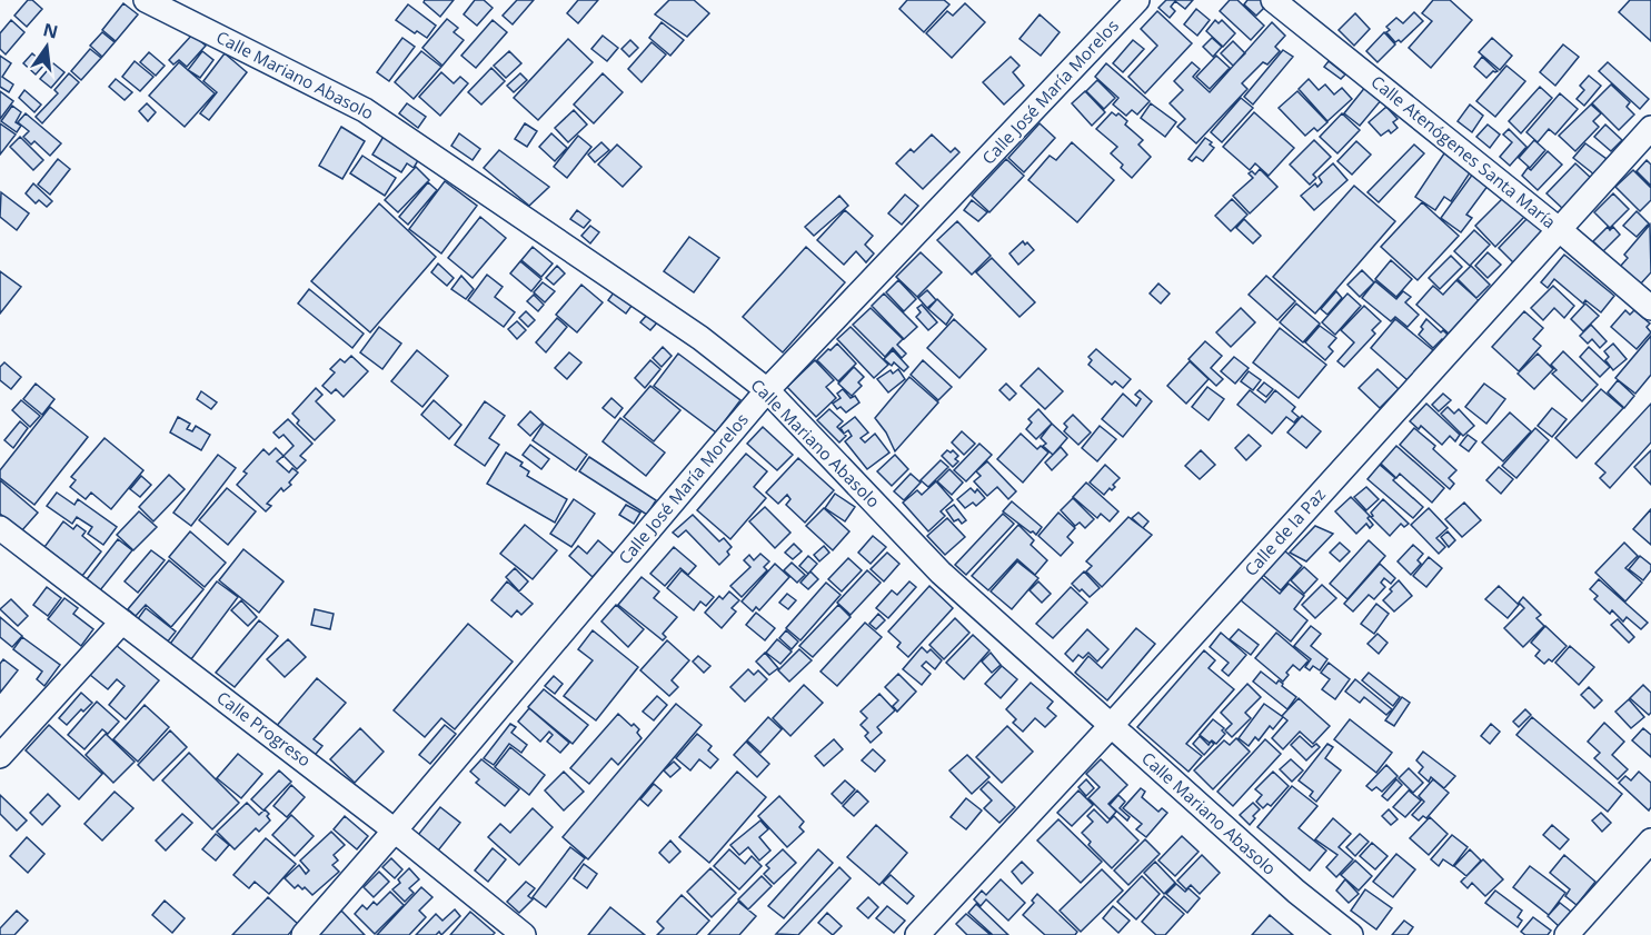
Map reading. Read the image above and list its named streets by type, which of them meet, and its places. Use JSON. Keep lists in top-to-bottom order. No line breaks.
{"streets":{"street":["Calle Mariano Abasolo","Calle José María Morelos","Calle Atenógenes Santa María","Calle de la Paz","Calle Progreso"]},"crossings":[["Calle Mariano Abasolo","Calle José María Morelos"],["Calle Mariano Abasolo","Calle de la Paz"],["Calle José María Morelos","Calle Progreso"],["Calle Atenógenes Santa María","Calle de la Paz"]],"north":"top"}
